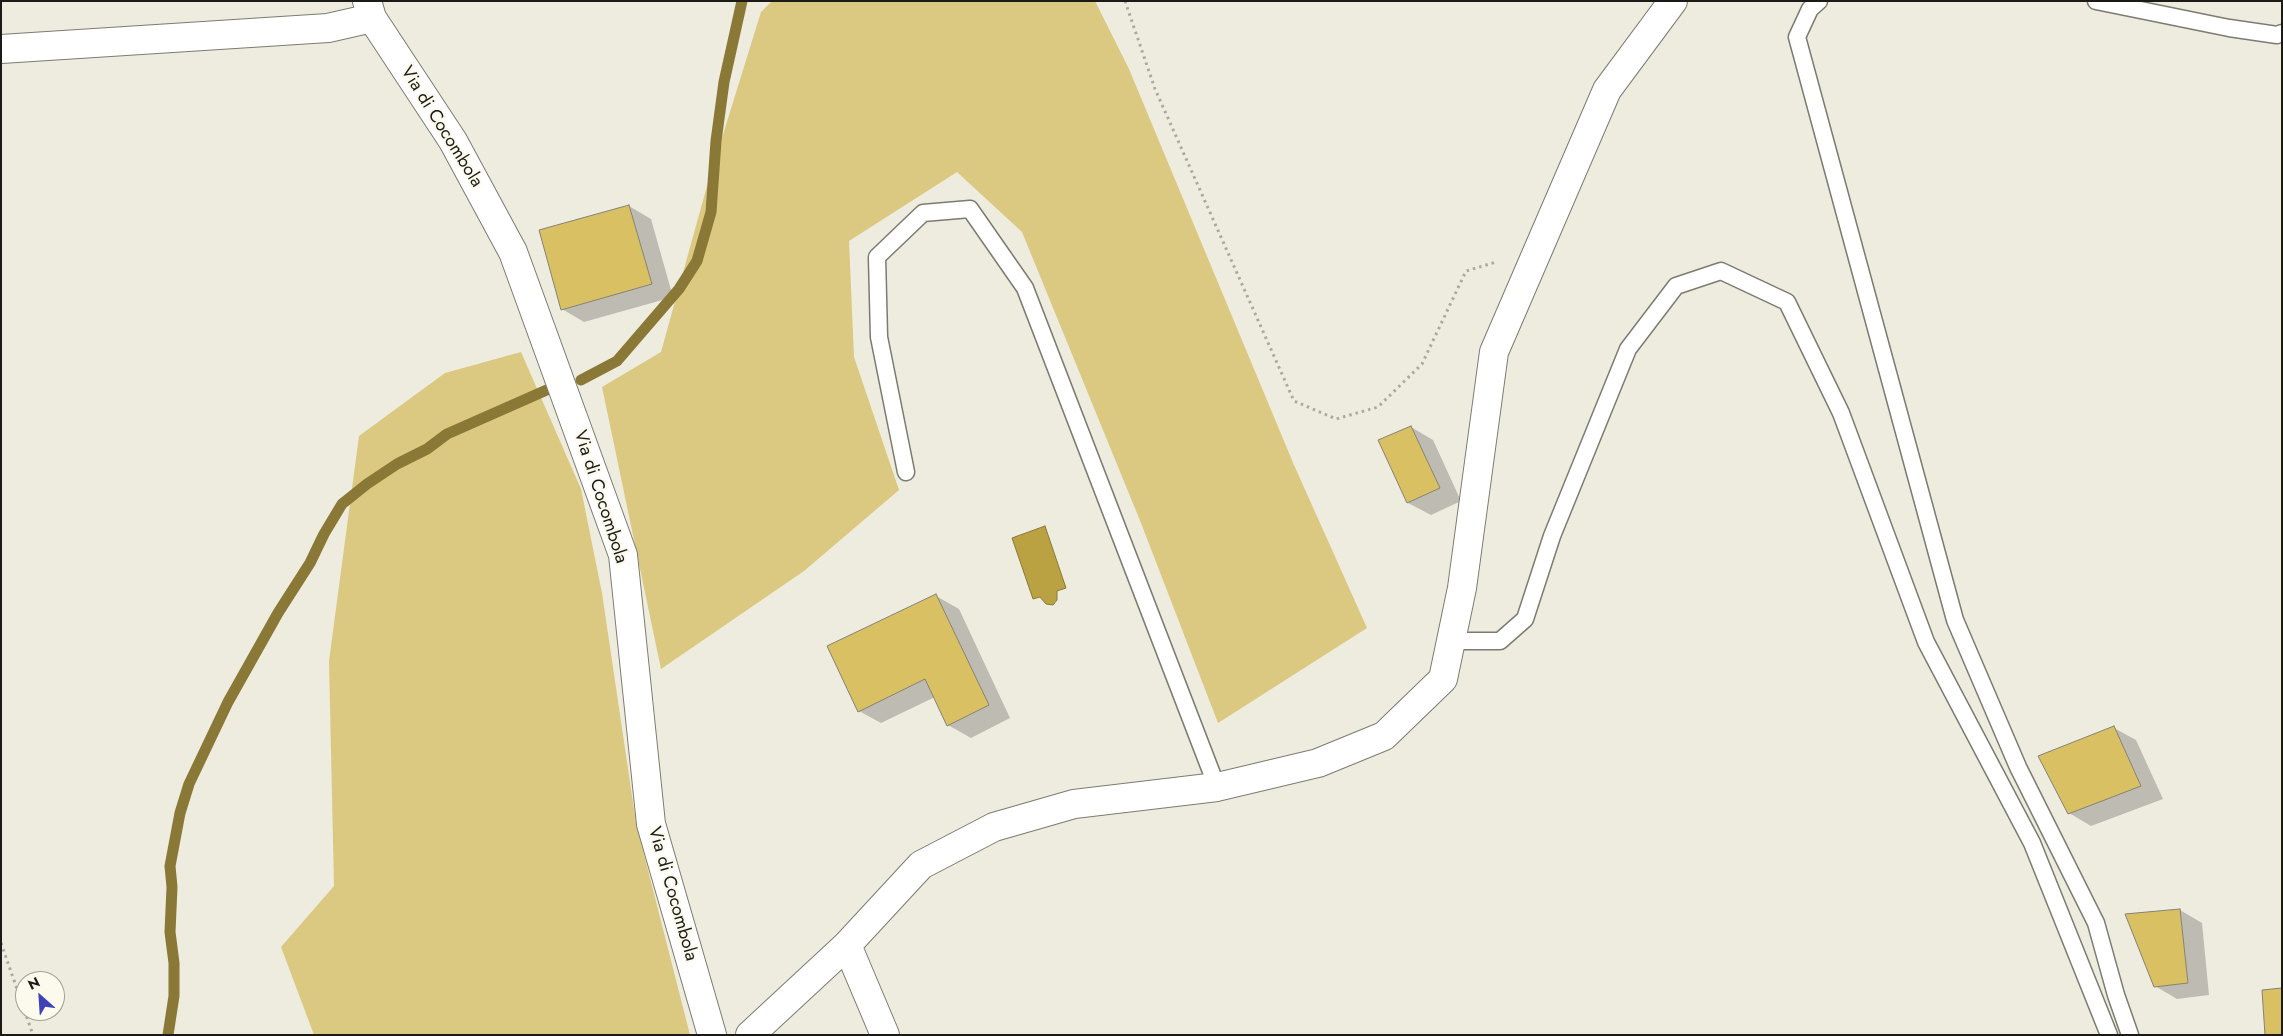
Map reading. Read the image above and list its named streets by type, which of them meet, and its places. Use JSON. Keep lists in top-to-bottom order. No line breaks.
{"streets":{"street":["Via di Cocombola"]},"north":"top left"}
